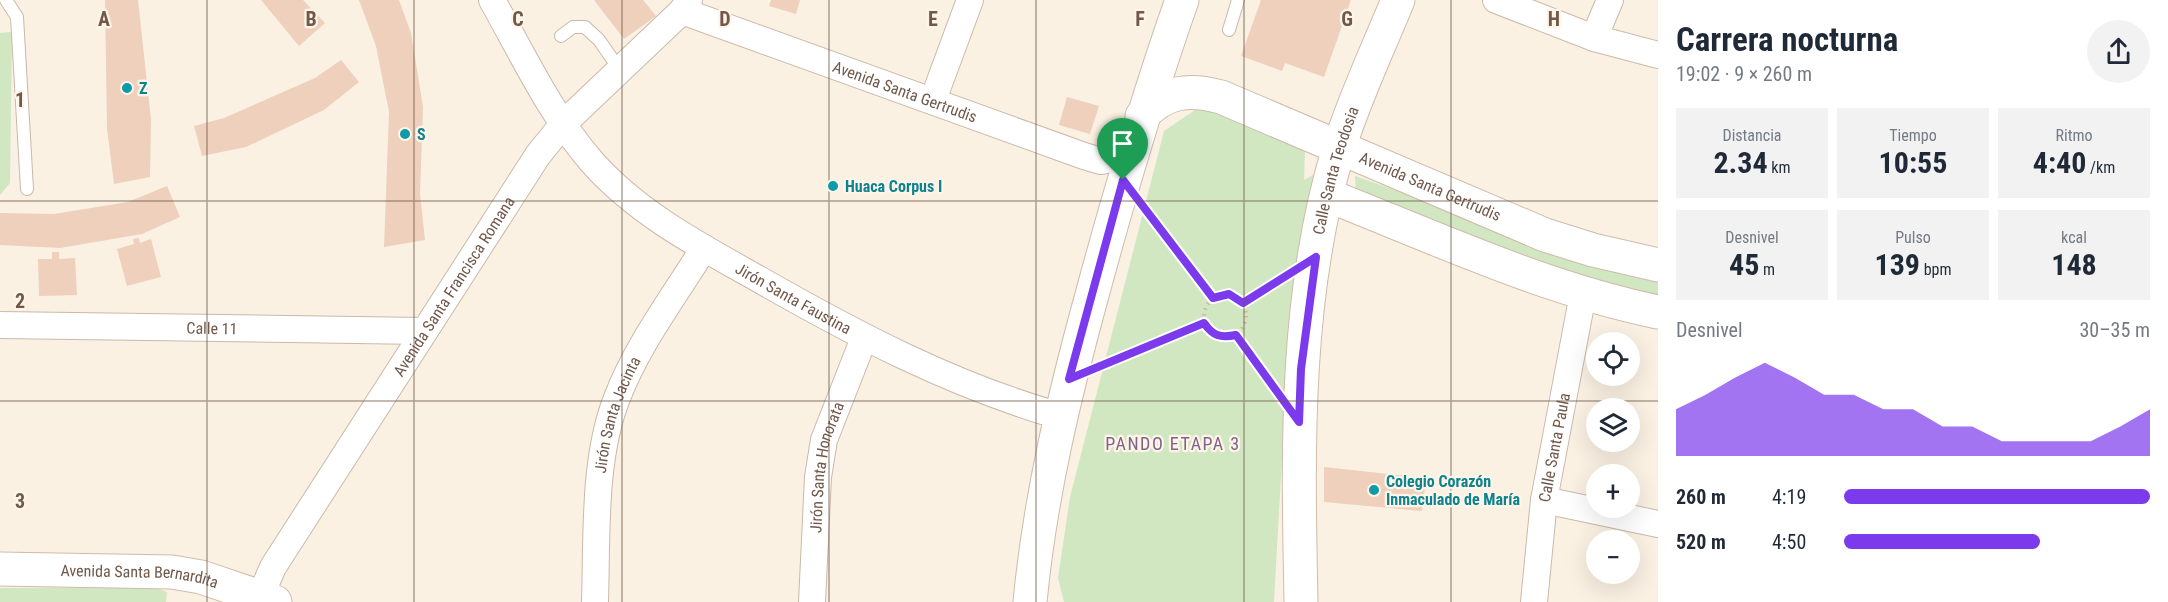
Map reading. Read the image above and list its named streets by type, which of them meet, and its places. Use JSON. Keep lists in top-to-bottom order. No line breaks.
{"streets":{"main road":["Avenida Santa Gertrudis","Calle Santa Teodosia","Avenida Santa Bernardita"],"street":["Avenida Santa Francisca Romana","Jirón Santa Faustina","Calle 11","Jirón Santa Jacinta","Calle Santa Paula","Jirón Santa Honorata"]},"crossings":[["Avenida Santa Gertrudis","Calle Santa Teodosia"],["Avenida Santa Gertrudis","Avenida Santa Francisca Romana"],["Avenida Santa Francisca Romana","Jirón Santa Faustina"],["Avenida Santa Francisca Romana","Calle 11"],["Avenida Santa Francisca Romana","Avenida Santa Bernardita"],["Jirón Santa Faustina","Jirón Santa Jacinta"],["Jirón Santa Faustina","Jirón Santa Honorata"]],"districts":["PANDO ETAPA 3"],"places":["Z","S","Huaca Corpus I","Colegio Corazón Inmaculado de María"],"page":{"heading":["Carrera nocturna","19:02 · 9 × 260 m"],"stats":[["Distancia","2.34 km"],["Tiempo","10:55"],["Ritmo","4:40 /km"],["Desnivel","45 m"],["Pulso","139 bpm"],["kcal","148"]],"chart":["Desnivel","30–35 m"],"map_buttons":["+","−"],"list":[{"name":"260 m","note":"4:19"},{"name":"520 m","note":"4:50"}]},"grid":{"columns":["A","B","C","D","E","F","G","H"],"rows":["1","2","3"]}}
